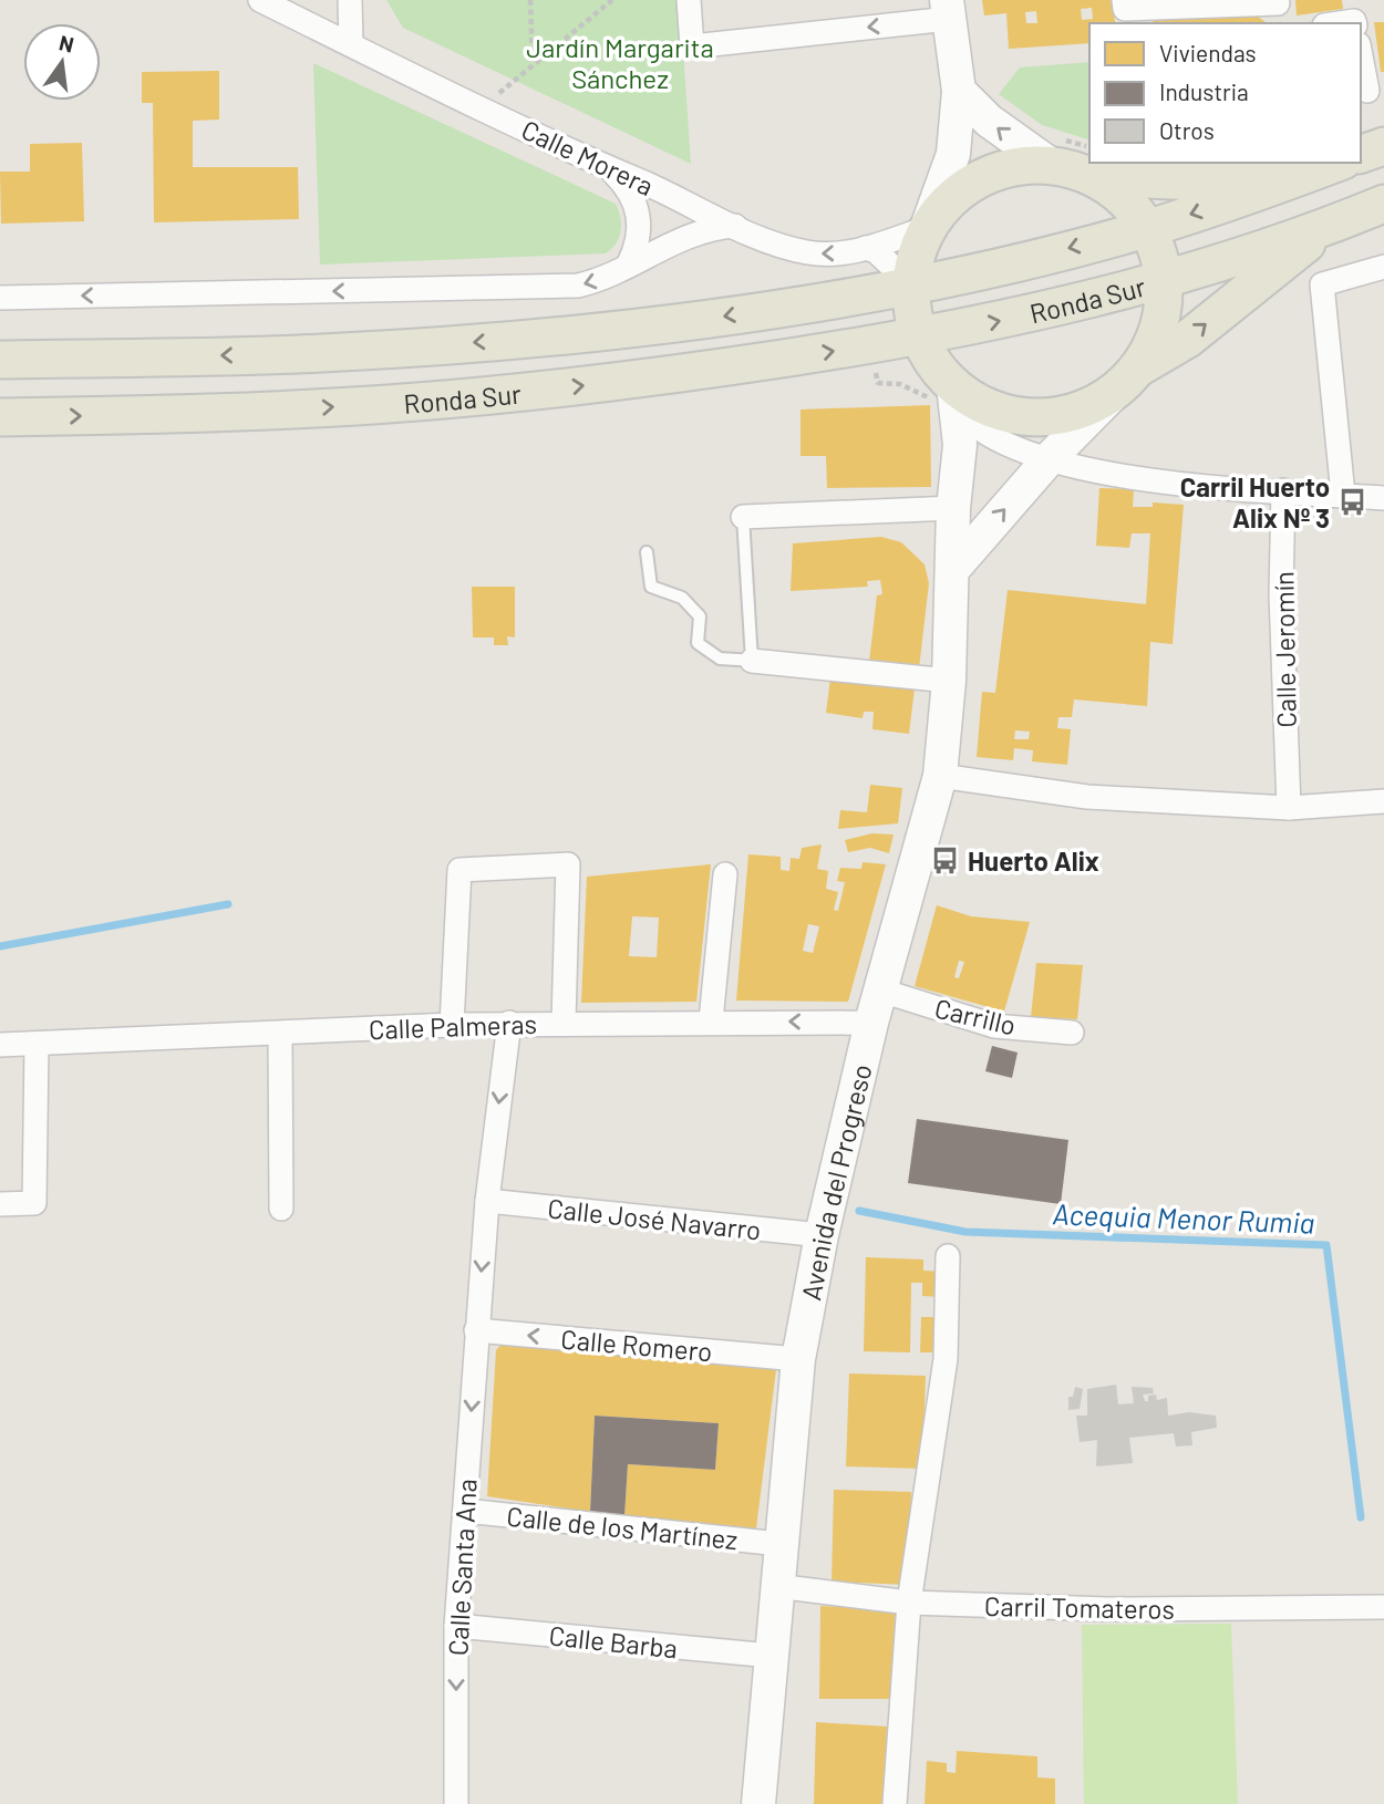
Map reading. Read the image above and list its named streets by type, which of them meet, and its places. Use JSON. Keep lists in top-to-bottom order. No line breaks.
{"streets":{"main road":["Ronda Sur","Avenida del Progreso"],"street":["Calle Morera","Calle Jeromín","Carrillo","Calle Palmeras","Calle José Navarro","Calle Romero","Calle de los Martínez","Calle Santa Ana","Carril Tomateros","Calle Barba"]},"crossings":[["Calle Morera","Ronda Sur"],["Ronda Sur","Avenida del Progreso"],["Carrillo","Avenida del Progreso"],["Calle Palmeras","Avenida del Progreso"],["Calle Palmeras","Calle Santa Ana"],["Avenida del Progreso","Calle José Navarro"],["Avenida del Progreso","Calle Romero"],["Avenida del Progreso","Calle de los Martínez"],["Avenida del Progreso","Carril Tomateros"],["Avenida del Progreso","Calle Barba"],["Calle José Navarro","Calle Santa Ana"],["Calle Romero","Calle Santa Ana"],["Calle de los Martínez","Calle Santa Ana"],["Calle Santa Ana","Calle Barba"]],"one_way":["Calle Romero","Calle Santa Ana"],"water":["Acequia Menor Rumia"],"parks":["Jardín Margarita Sánchez"],"places":{"bus stop":["Carril Huerto Alix Nº 3","Huerto Alix"]},"legend":["Viviendas","Industria","Otros"],"north":"top"}
